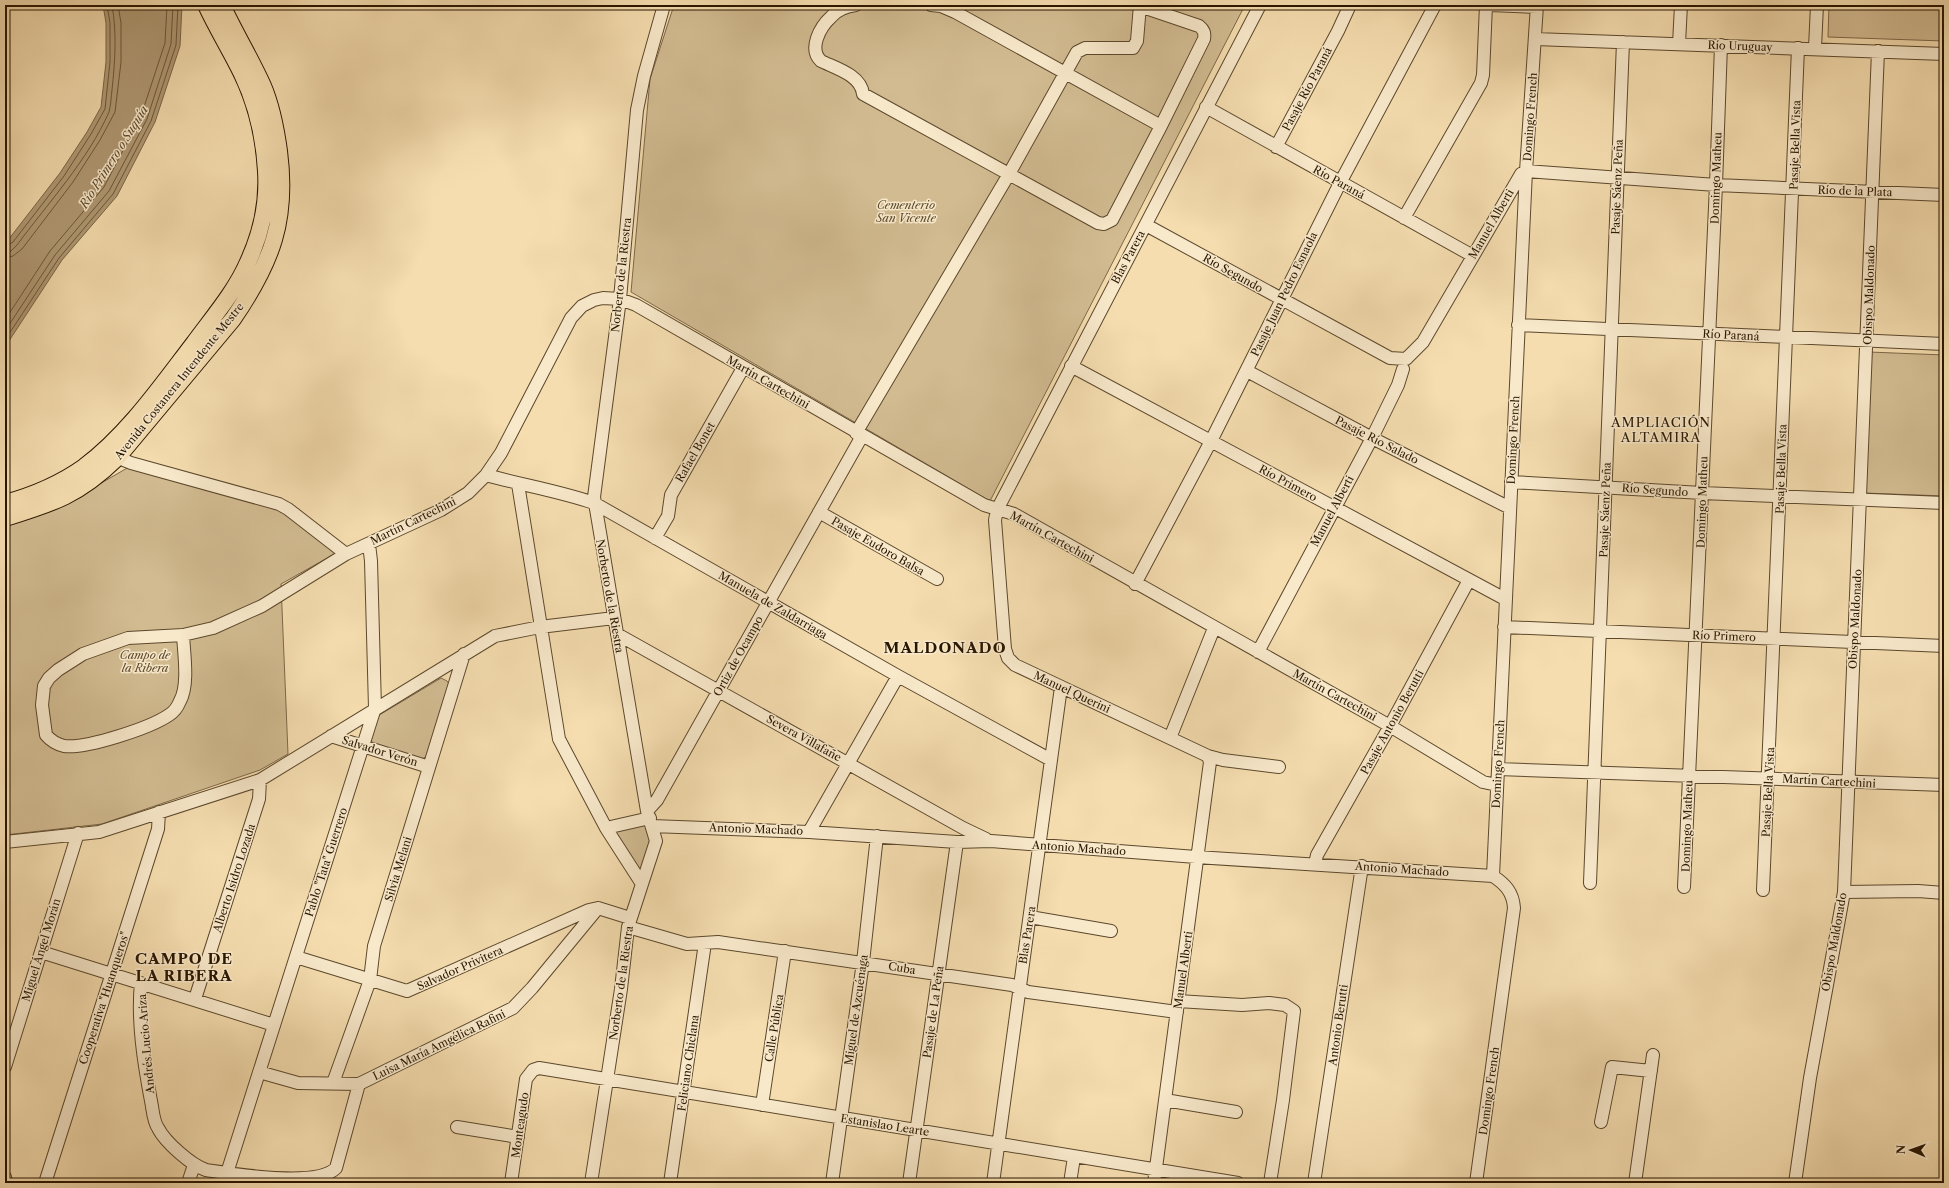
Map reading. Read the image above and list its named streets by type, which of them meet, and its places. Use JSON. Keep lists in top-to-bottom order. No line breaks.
{"streets":{"main road":["Avenida Costanera Intendente Mestre"],"street":["Río Uruguay","Pasaje Río Paraná","Domingo French","Pasaje Bella Vista","Domingo Matheu","Río Paraná","Pasaje Sáenz Peña","Río de la Plata","Manuel Alberti","Blas Parera","Río Segundo","Norberto de la Riestra","Pasaje Juan Pedro Esnaola","Obispo Maldonado","Martín Cartechini","Pasaje Río Salado","Rafael Bonet","Río Primero","Pasaje Eudoro Balsa","Manuela de Zaldarriaga","Ortiz de Ocampo","Manuel Querini","Pasaje Antonio Berutti","Severa Villafañe","Salvador Verón","Antonio Machado","Pablo \"Tata\" Guerrero","Silvia Melani","Alberto Isidro Lozada","Miguel Ángel Morán","Salvador Privitera","Cuba","Cooperativa \"Huanqueros\"","Miguel de Azcuénaga","Pasaje de La Peña","Antonio Berutti","Calle Pública","Andrés Lucio Ariza","Luisa María Amgélica Rafini","Feliciano Chiclana","Monteagudo","Estanislao Learte"]},"crossings":[["Río Uruguay","Domingo French"],["Río Uruguay","Pasaje Bella Vista"],["Río Uruguay","Domingo Matheu"],["Río Uruguay","Pasaje Sáenz Peña"],["Río Uruguay","Obispo Maldonado"],["Pasaje Río Paraná","Río Paraná"],["Domingo French","Río Paraná"],["Domingo French","Río de la Plata"],["Domingo French","Manuel Alberti"],["Domingo French","Río Segundo"],["Domingo French","Martín Cartechini"],["Domingo French","Pasaje Río Salado"],["Domingo French","Río Primero"],["Domingo French","Antonio Machado"],["Pasaje Bella Vista","Río Paraná"],["Pasaje Bella Vista","Río de la Plata"],["Pasaje Bella Vista","Río Segundo"],["Pasaje Bella Vista","Martín Cartechini"],["Pasaje Bella Vista","Río Primero"],["Domingo Matheu","Río Paraná"],["Domingo Matheu","Río de la Plata"],["Domingo Matheu","Río Segundo"],["Domingo Matheu","Martín Cartechini"],["Domingo Matheu","Río Primero"],["Río Paraná","Pasaje Sáenz Peña"],["Río Paraná","Manuel Alberti"],["Río Paraná","Blas Parera"],["Río Paraná","Pasaje Juan Pedro Esnaola"],["Río Paraná","Obispo Maldonado"],["Pasaje Sáenz Peña","Río de la Plata"],["Pasaje Sáenz Peña","Río Segundo"],["Pasaje Sáenz Peña","Martín Cartechini"],["Pasaje Sáenz Peña","Río Primero"],["Río de la Plata","Manuel Alberti"],["Río de la Plata","Obispo Maldonado"],["Manuel Alberti","Río Segundo"],["Manuel Alberti","Martín Cartechini"],["Manuel Alberti","Pasaje Río Salado"],["Manuel Alberti","Río Primero"],["Manuel Alberti","Manuel Querini"],["Manuel Alberti","Antonio Machado"],["Manuel Alberti","Cuba"],["Manuel Alberti","Estanislao Learte"],["Blas Parera","Río Segundo"],["Blas Parera","Martín Cartechini"],["Blas Parera","Río Primero"],["Blas Parera","Manuela de Zaldarriaga"],["Blas Parera","Manuel Querini"],["Blas Parera","Antonio Machado"],["Blas Parera","Cuba"],["Blas Parera","Estanislao Learte"],["Río Segundo","Pasaje Juan Pedro Esnaola"],["Río Segundo","Obispo Maldonado"],["Norberto de la Riestra","Martín Cartechini"],["Norberto de la Riestra","Manuela de Zaldarriaga"],["Norberto de la Riestra","Ortiz de Ocampo"],["Norberto de la Riestra","Severa Villafañe"],["Norberto de la Riestra","Antonio Machado"],["Norberto de la Riestra","Cuba"],["Norberto de la Riestra","Estanislao Learte"],["Pasaje Juan Pedro Esnaola","Martín Cartechini"],["Pasaje Juan Pedro Esnaola","Pasaje Río Salado"],["Pasaje Juan Pedro Esnaola","Río Primero"],["Obispo Maldonado","Martín Cartechini"],["Obispo Maldonado","Río Primero"],["Martín Cartechini","Rafael Bonet"],["Martín Cartechini","Manuela de Zaldarriaga"],["Martín Cartechini","Ortiz de Ocampo"],["Martín Cartechini","Manuel Querini"],["Martín Cartechini","Pasaje Antonio Berutti"],["Martín Cartechini","Pablo \"Tata\" Guerrero"],["Rafael Bonet","Manuela de Zaldarriaga"],["Río Primero","Pasaje Antonio Berutti"],["Pasaje Eudoro Balsa","Ortiz de Ocampo"],["Manuela de Zaldarriaga","Ortiz de Ocampo"],["Ortiz de Ocampo","Severa Villafañe"],["Ortiz de Ocampo","Antonio Machado"],["Pasaje Antonio Berutti","Antonio Machado"],["Severa Villafañe","Antonio Machado"],["Salvador Verón","Pablo \"Tata\" Guerrero"],["Salvador Verón","Silvia Melani"],["Antonio Machado","Miguel de Azcuénaga"],["Antonio Machado","Pasaje de La Peña"],["Antonio Machado","Antonio Berutti"],["Pablo \"Tata\" Guerrero","Salvador Privitera"],["Pablo \"Tata\" Guerrero","Andrés Lucio Ariza"],["Pablo \"Tata\" Guerrero","Luisa María Amgélica Rafini"],["Silvia Melani","Salvador Privitera"],["Silvia Melani","Luisa María Amgélica Rafini"],["Salvador Privitera","Cuba"],["Salvador Privitera","Luisa María Amgélica Rafini"],["Cuba","Miguel de Azcuénaga"],["Cuba","Pasaje de La Peña"],["Cuba","Calle Pública"],["Cuba","Luisa María Amgélica Rafini"],["Cuba","Feliciano Chiclana"],["Miguel de Azcuénaga","Estanislao Learte"],["Pasaje de La Peña","Estanislao Learte"],["Calle Pública","Estanislao Learte"],["Andrés Lucio Ariza","Luisa María Amgélica Rafini"],["Feliciano Chiclana","Estanislao Learte"],["Monteagudo","Estanislao Learte"]],"districts":["AMPLIACIÓN ALTAMIRA","MALDONADO","CAMPO DE LA RIBERA"],"water":["Río Primero o Suquía"],"parks":["Cementerio San Vicente","Campo de la Ribera"],"north":"left"}
